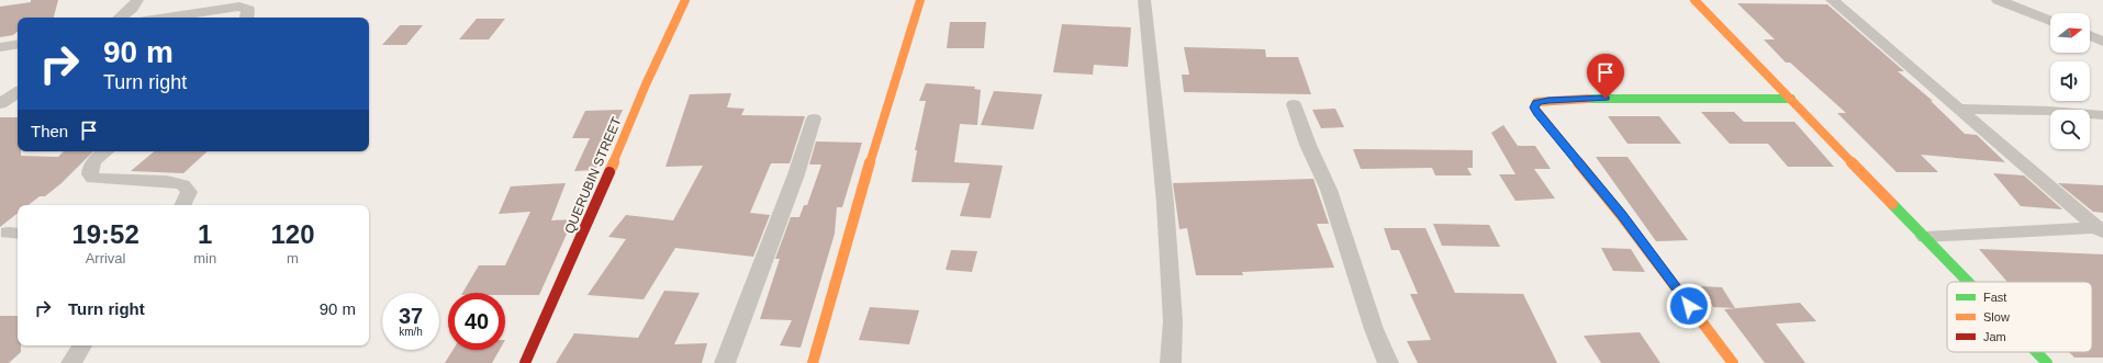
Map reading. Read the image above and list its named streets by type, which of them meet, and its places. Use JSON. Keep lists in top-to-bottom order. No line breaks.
{"streets":{"street":["QUERUBIN STREET"]},"legend":["Fast","Slow","Jam"],"north":"right","page":{"turn":["90 m","Turn right"],"then":"Then","eta":["19:52","Arrival","1","min","120","m"],"list":[{"name":"Turn right","value":"90 m"}],"speed":"37 km/h","limit":"40"}}
